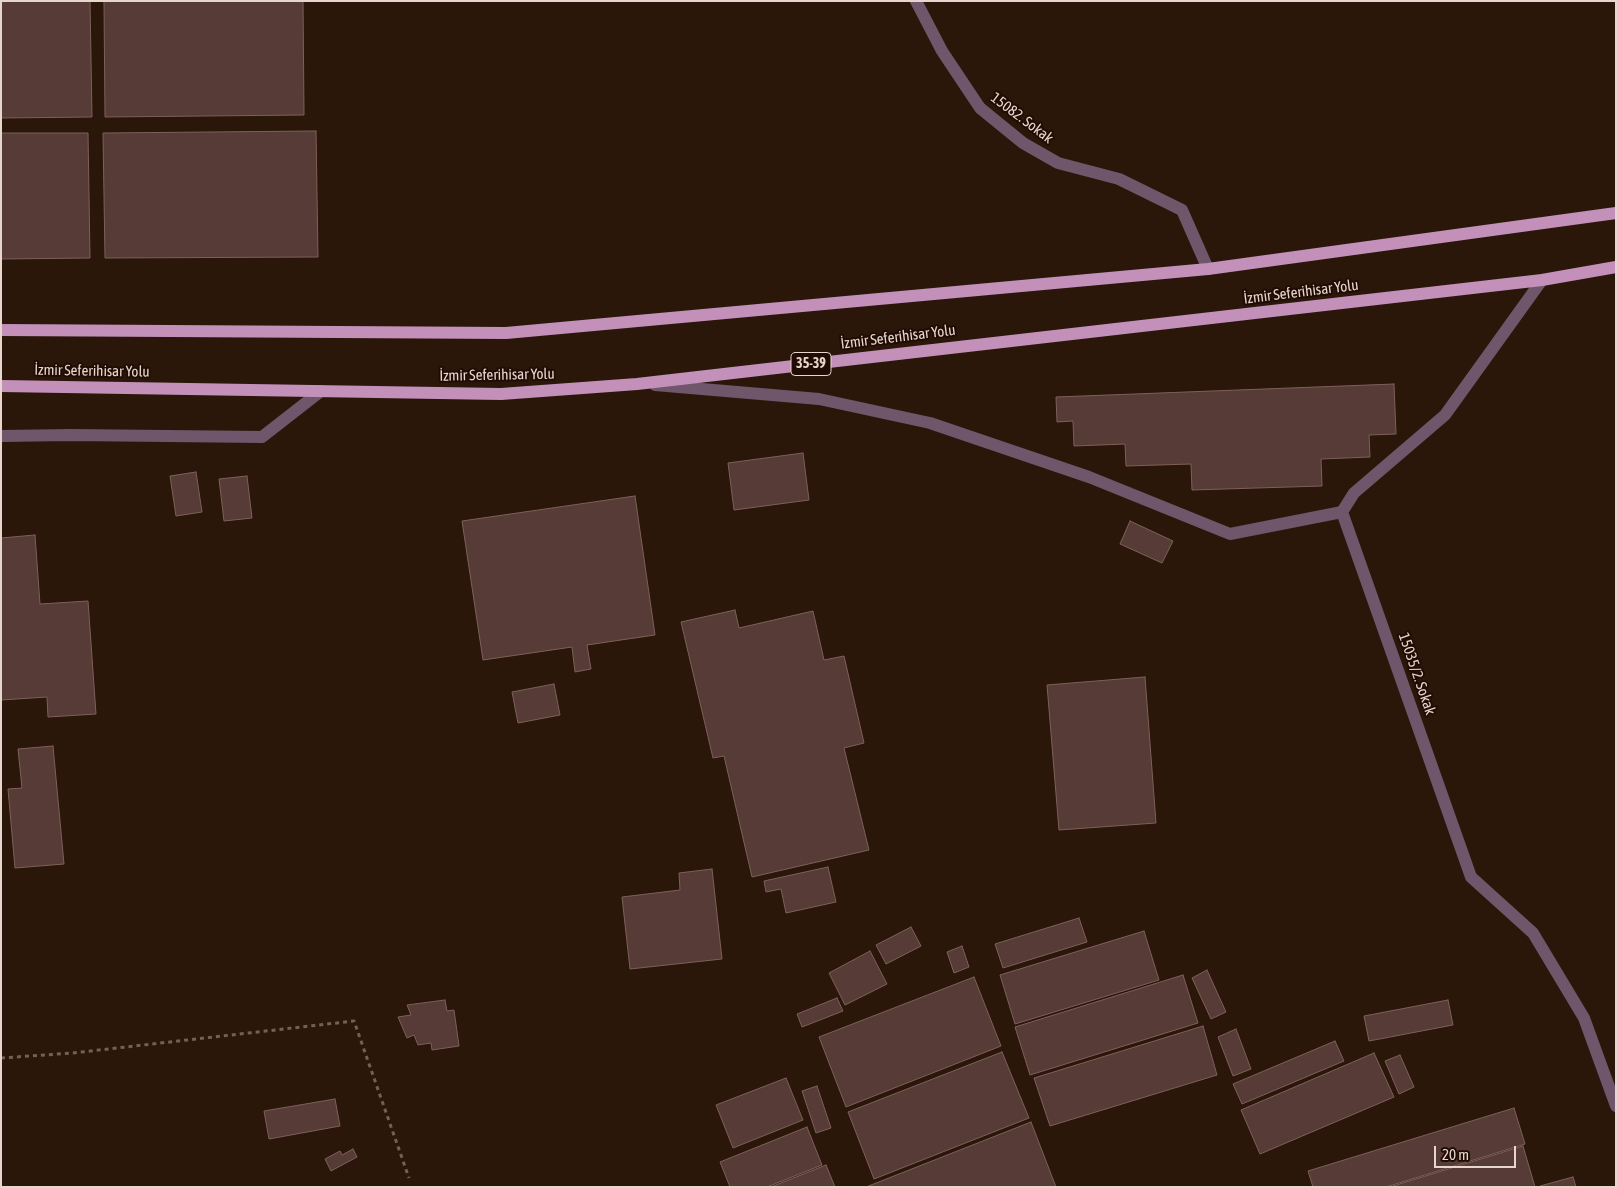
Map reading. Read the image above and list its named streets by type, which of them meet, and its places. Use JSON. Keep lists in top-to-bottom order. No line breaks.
{"streets":{"main road":["İzmir Seferihisar Yolu","35-39"],"street":["15082. Sokak","15035/2. Sokak"]},"scale_bar":"20 m"}
